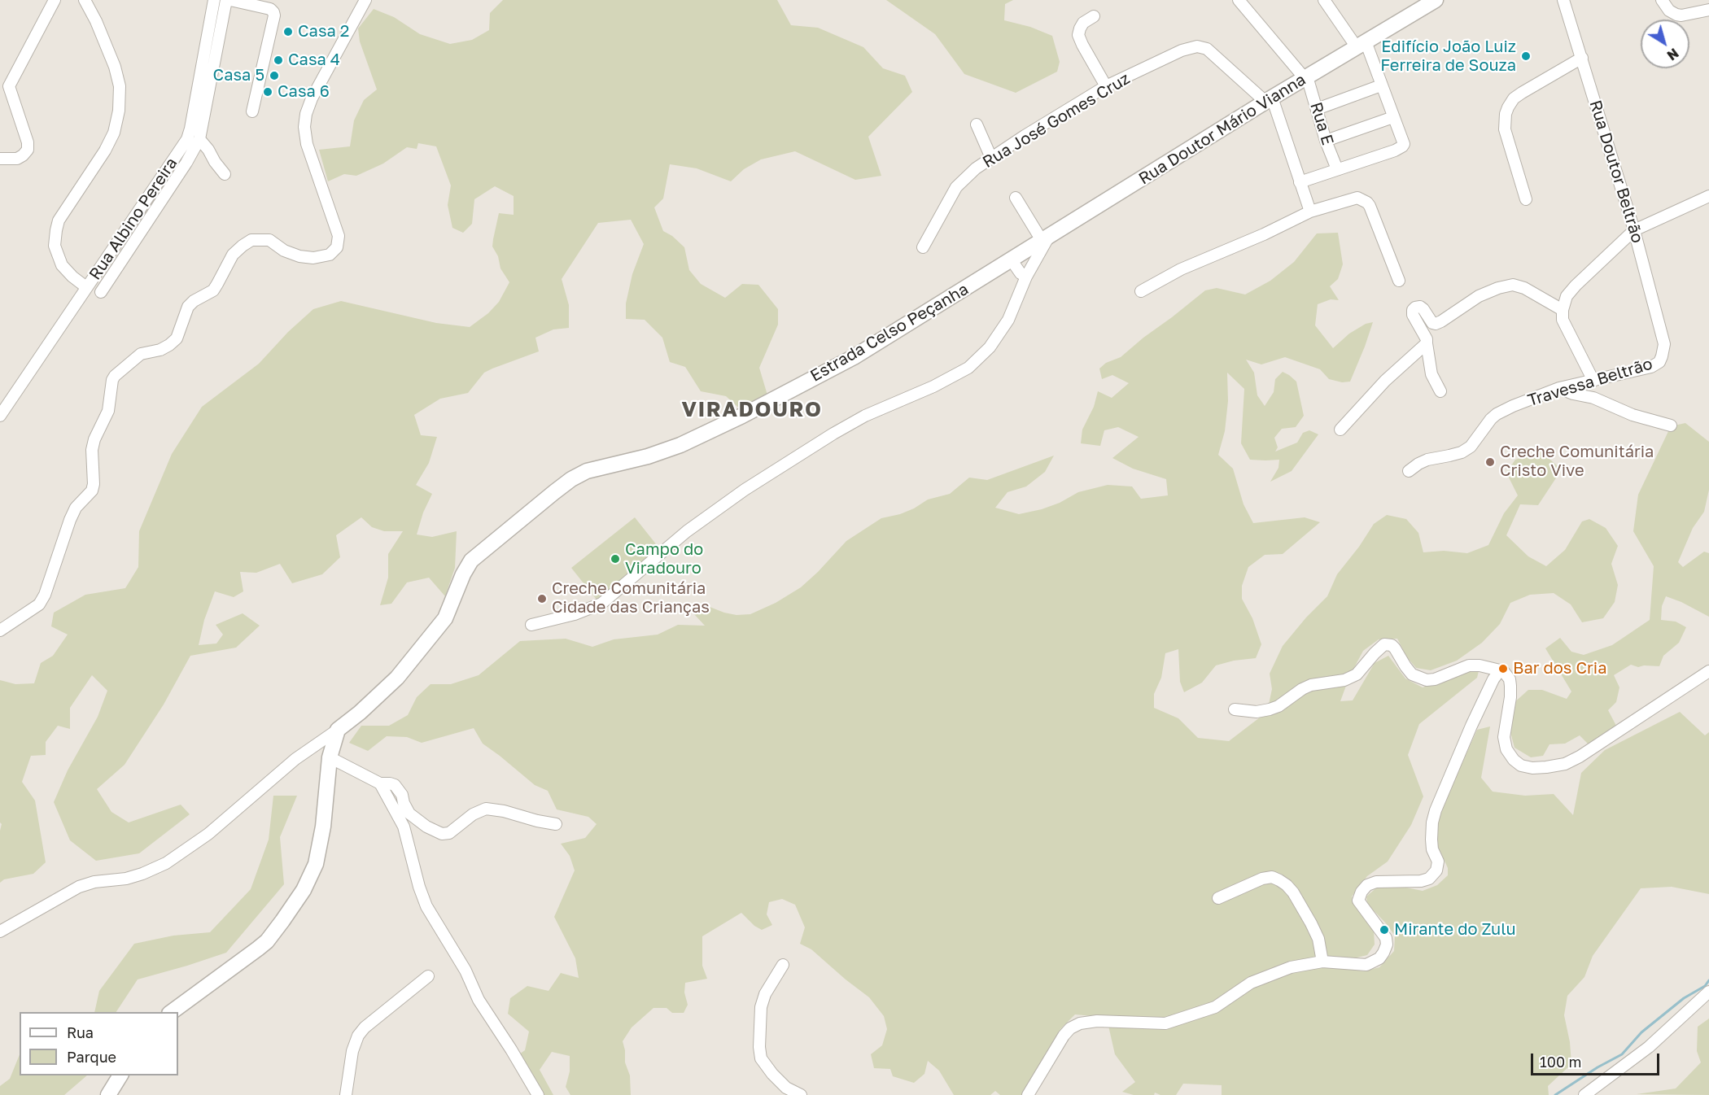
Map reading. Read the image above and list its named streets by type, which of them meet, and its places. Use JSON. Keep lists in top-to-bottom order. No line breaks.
{"streets":{"main road":["Rua Doutor Mário Vianna","Estrada Celso Peçanha"],"street":["Rua José Gomes Cruz","Rua E","Rua Doutor Beltrão","Rua Albino Pereira","Travessa Beltrão"]},"crossings":[["Rua José Gomes Cruz","Rua Doutor Mário Vianna"],["Rua E","Rua Doutor Mário Vianna"],["Rua Doutor Mário Vianna","Estrada Celso Peçanha"],["Rua Doutor Beltrão","Travessa Beltrão"]],"districts":["VIRADOURO"],"places":["Casa 2","Edifício João Luiz Ferreira de Souza","Casa 4","Casa 5","Casa 6","Creche Comunitária Cristo Vive","Campo do Viradouro","Creche Comunitária Cidade das Crianças","Bar dos Cria","Mirante do Zulu"],"legend":["Rua","Parque"],"scale_bar":"100 m","north":"bottom right"}
